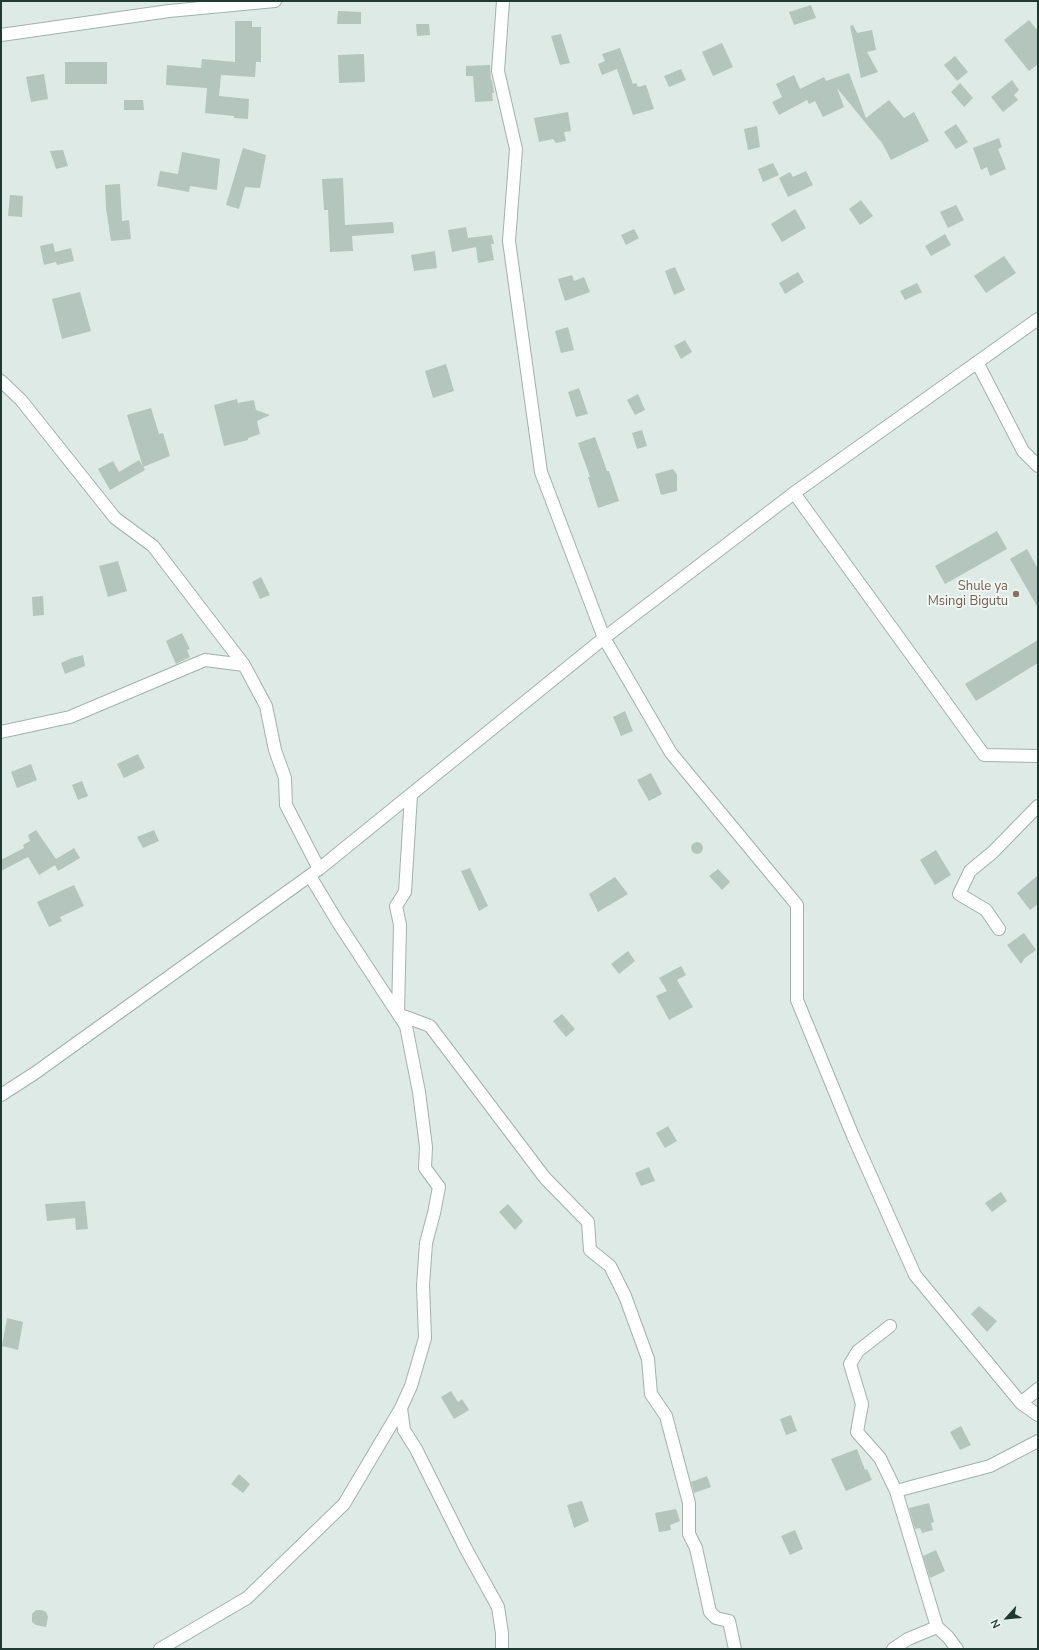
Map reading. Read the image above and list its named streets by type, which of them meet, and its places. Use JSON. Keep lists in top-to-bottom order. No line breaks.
{"places":["Shule ya Msingi Bigutu"],"north":"bottom left"}
